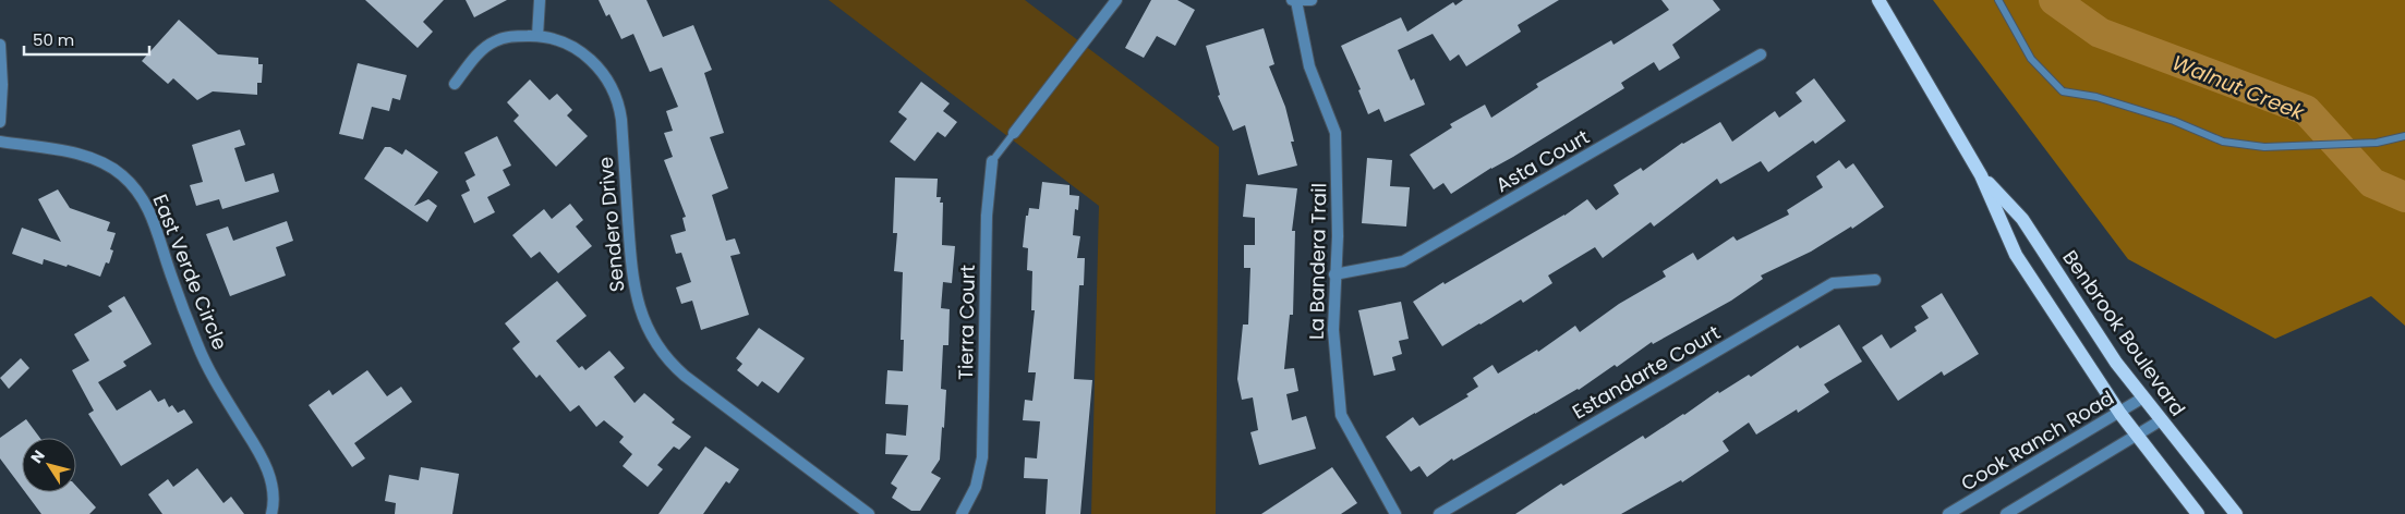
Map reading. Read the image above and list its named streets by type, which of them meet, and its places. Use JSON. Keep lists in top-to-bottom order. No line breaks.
{"streets":{"main road":["Benbrook Boulevard"],"street":["Asta Court","Sendero Drive","La Bandera Trail","East Verde Circle","Tierra Court","Estandarte Court","Cook Ranch Road"]},"crossings":[["Asta Court","La Bandera Trail"],["Benbrook Boulevard","Cook Ranch Road"]],"water":["Walnut Creek"],"scale_bar":"50 m","north":"top left"}
